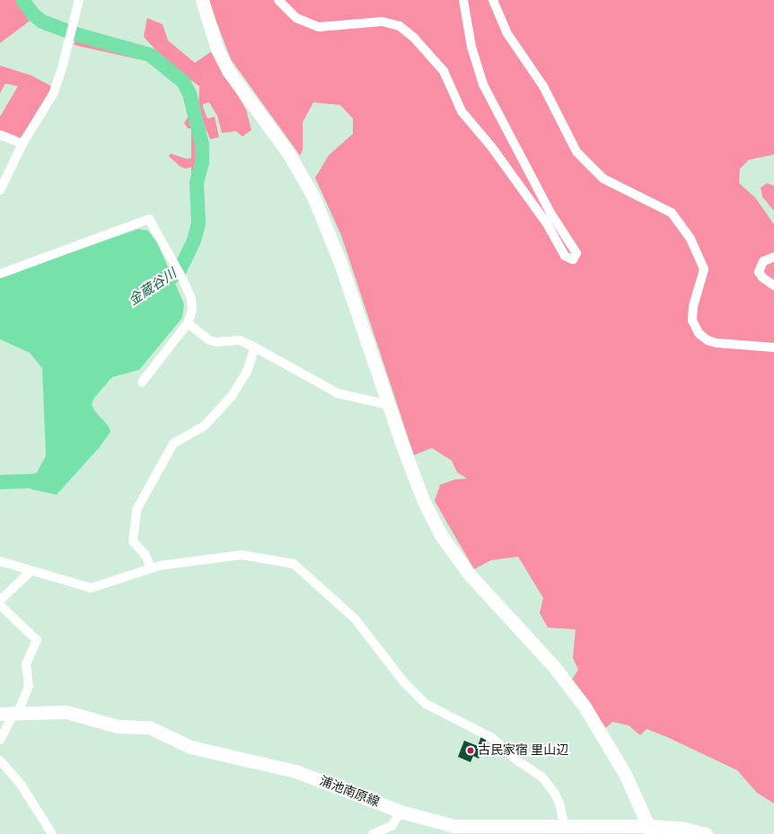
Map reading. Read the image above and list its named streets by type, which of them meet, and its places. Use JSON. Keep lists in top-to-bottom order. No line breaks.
{"streets":{"street":["浦池南原線"]},"water":["金蔵谷川"],"places":["古民家宿 里山辺"]}
